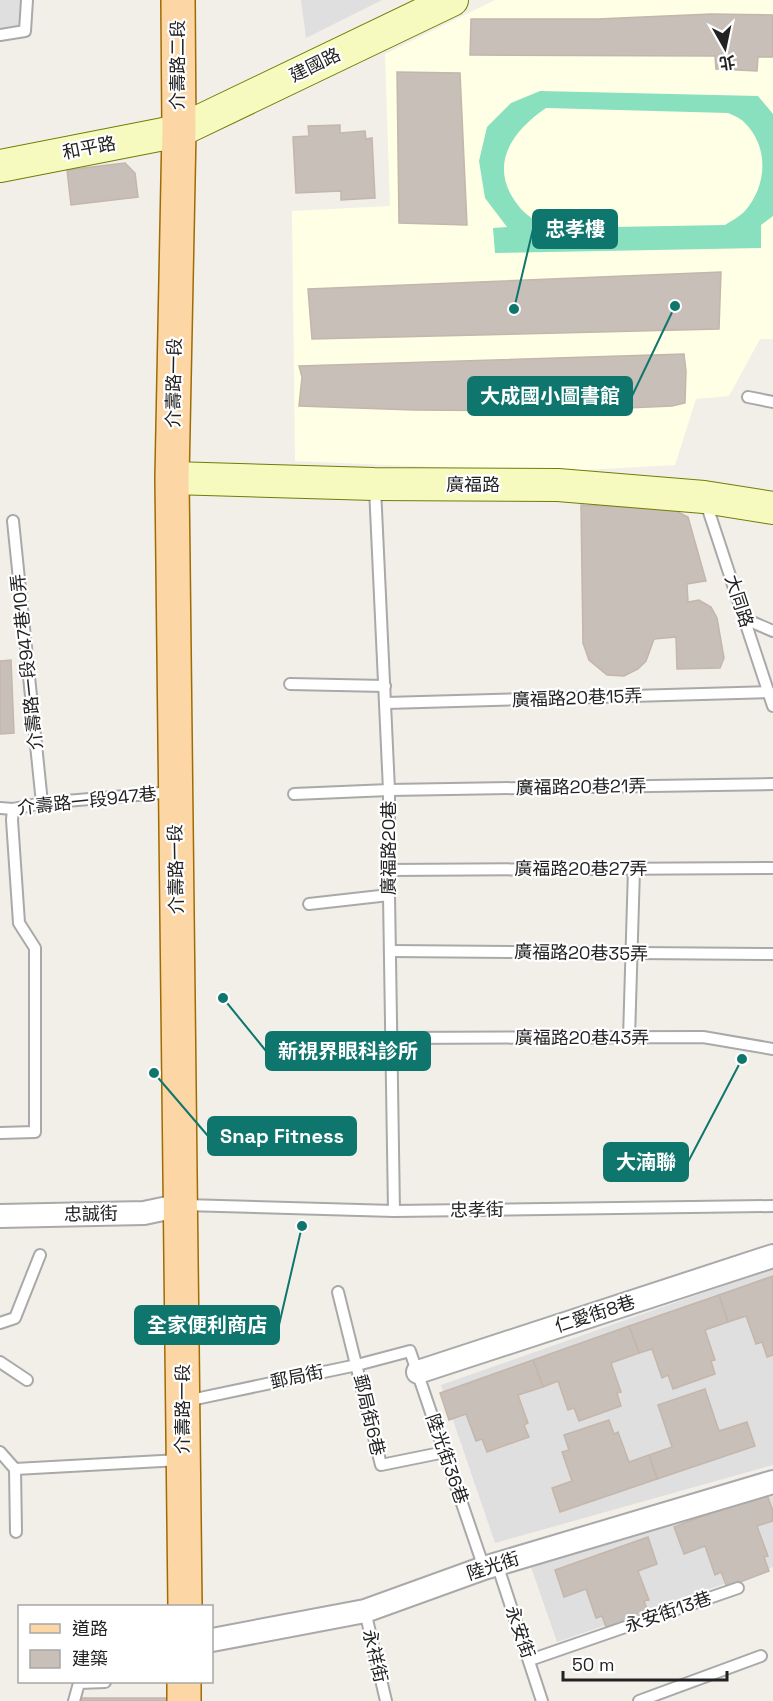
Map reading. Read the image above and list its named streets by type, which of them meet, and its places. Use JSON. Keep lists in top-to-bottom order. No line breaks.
{"streets":{"main road":["介壽路二段","介壽路一段"],"street":["建國路","和平路","廣福路","忠誠街","仁愛街8巷","陸光街"],"lane":["大同路","介壽路一段947巷10弄","廣福路20巷15弄","廣福路20巷21弄","介壽路一段947巷","廣福路20巷","廣福路20巷27弄","廣福路20巷35弄","廣福路20巷43弄","忠孝街","郵局街","郵局街6巷","陸光街36巷","永安街13巷","永安街","永祥街"]},"crossings":[["介壽路二段","建國路"],["介壽路二段","和平路"],["介壽路二段","介壽路一段"],["建國路","和平路"],["建國路","介壽路一段"],["和平路","介壽路一段"],["介壽路一段","廣福路"],["介壽路一段","介壽路一段947巷"],["介壽路一段","忠孝街"],["介壽路一段","忠誠街"],["介壽路一段","郵局街"],["廣福路","大同路"],["廣福路","廣福路20巷"],["大同路","廣福路20巷15弄"],["介壽路一段947巷10弄","介壽路一段947巷"],["廣福路20巷15弄","廣福路20巷"],["廣福路20巷21弄","廣福路20巷"],["廣福路20巷","廣福路20巷27弄"],["廣福路20巷","廣福路20巷35弄"],["廣福路20巷","廣福路20巷43弄"],["廣福路20巷","忠孝街"],["忠孝街","忠誠街"],["仁愛街8巷","郵局街"],["仁愛街8巷","陸光街36巷"],["郵局街","郵局街6巷"],["郵局街","陸光街36巷"],["郵局街6巷","陸光街36巷"],["陸光街36巷","陸光街"],["陸光街36巷","永安街"],["陸光街","永安街"],["陸光街","永祥街"],["永安街13巷","永安街"]],"places":["大成國小圖書館","忠孝樓","新視界眼科診所","大湳聯","Snap Fitness","全家便利商店"],"legend":["道路","建築"],"scale_bar":"50 m","north":"bottom"}
